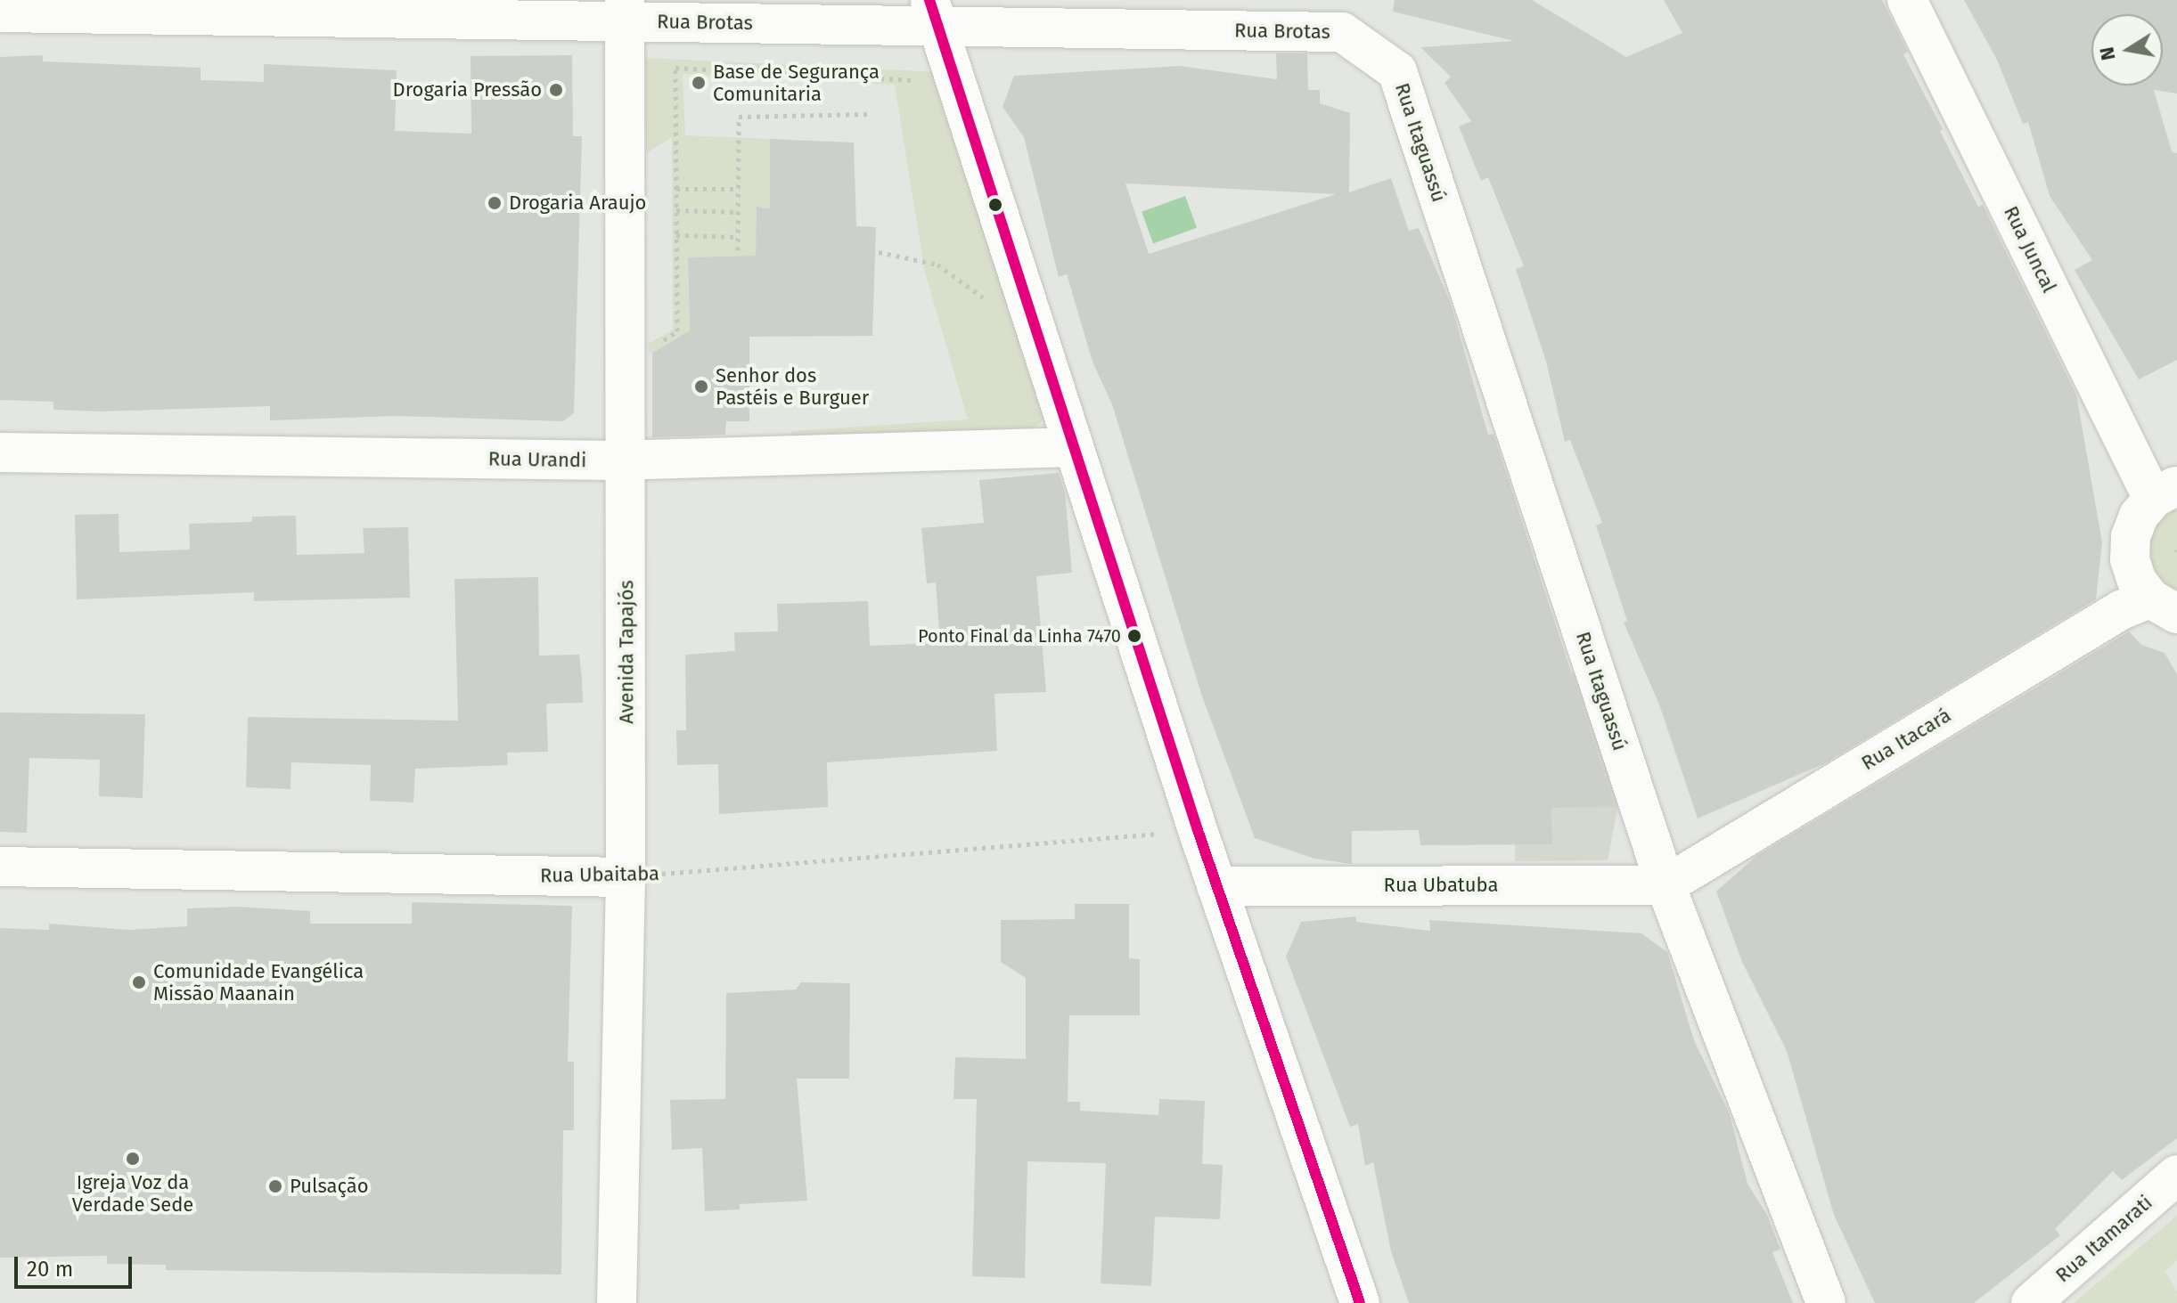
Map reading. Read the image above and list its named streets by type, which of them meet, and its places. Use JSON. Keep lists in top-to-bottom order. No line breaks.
{"streets":{"street":["Rua Brotas","Rua Itaguassú","Rua Juncal","Rua Urandi","Avenida Tapajós","Rua Itacará","Rua Ubaitaba","Rua Ubatuba","Rua Itamarati"]},"crossings":[["Rua Brotas","Rua Itaguassú"],["Rua Brotas","Avenida Tapajós"],["Rua Itaguassú","Rua Itacará"],["Rua Itaguassú","Rua Ubatuba"],["Rua Urandi","Avenida Tapajós"],["Avenida Tapajós","Rua Ubaitaba"],["Rua Itacará","Rua Ubatuba"]],"places":["Base de Segurança Comunitaria","Drogaria Pressão","Drogaria Araujo","Senhor dos Pastéis e Burguer","Ponto Final da Linha 7470","Comunidade Evangélica Missão Maanain","Igreja Voz da Verdade Sede","Pulsação"],"scale_bar":"20 m","north":"left"}
